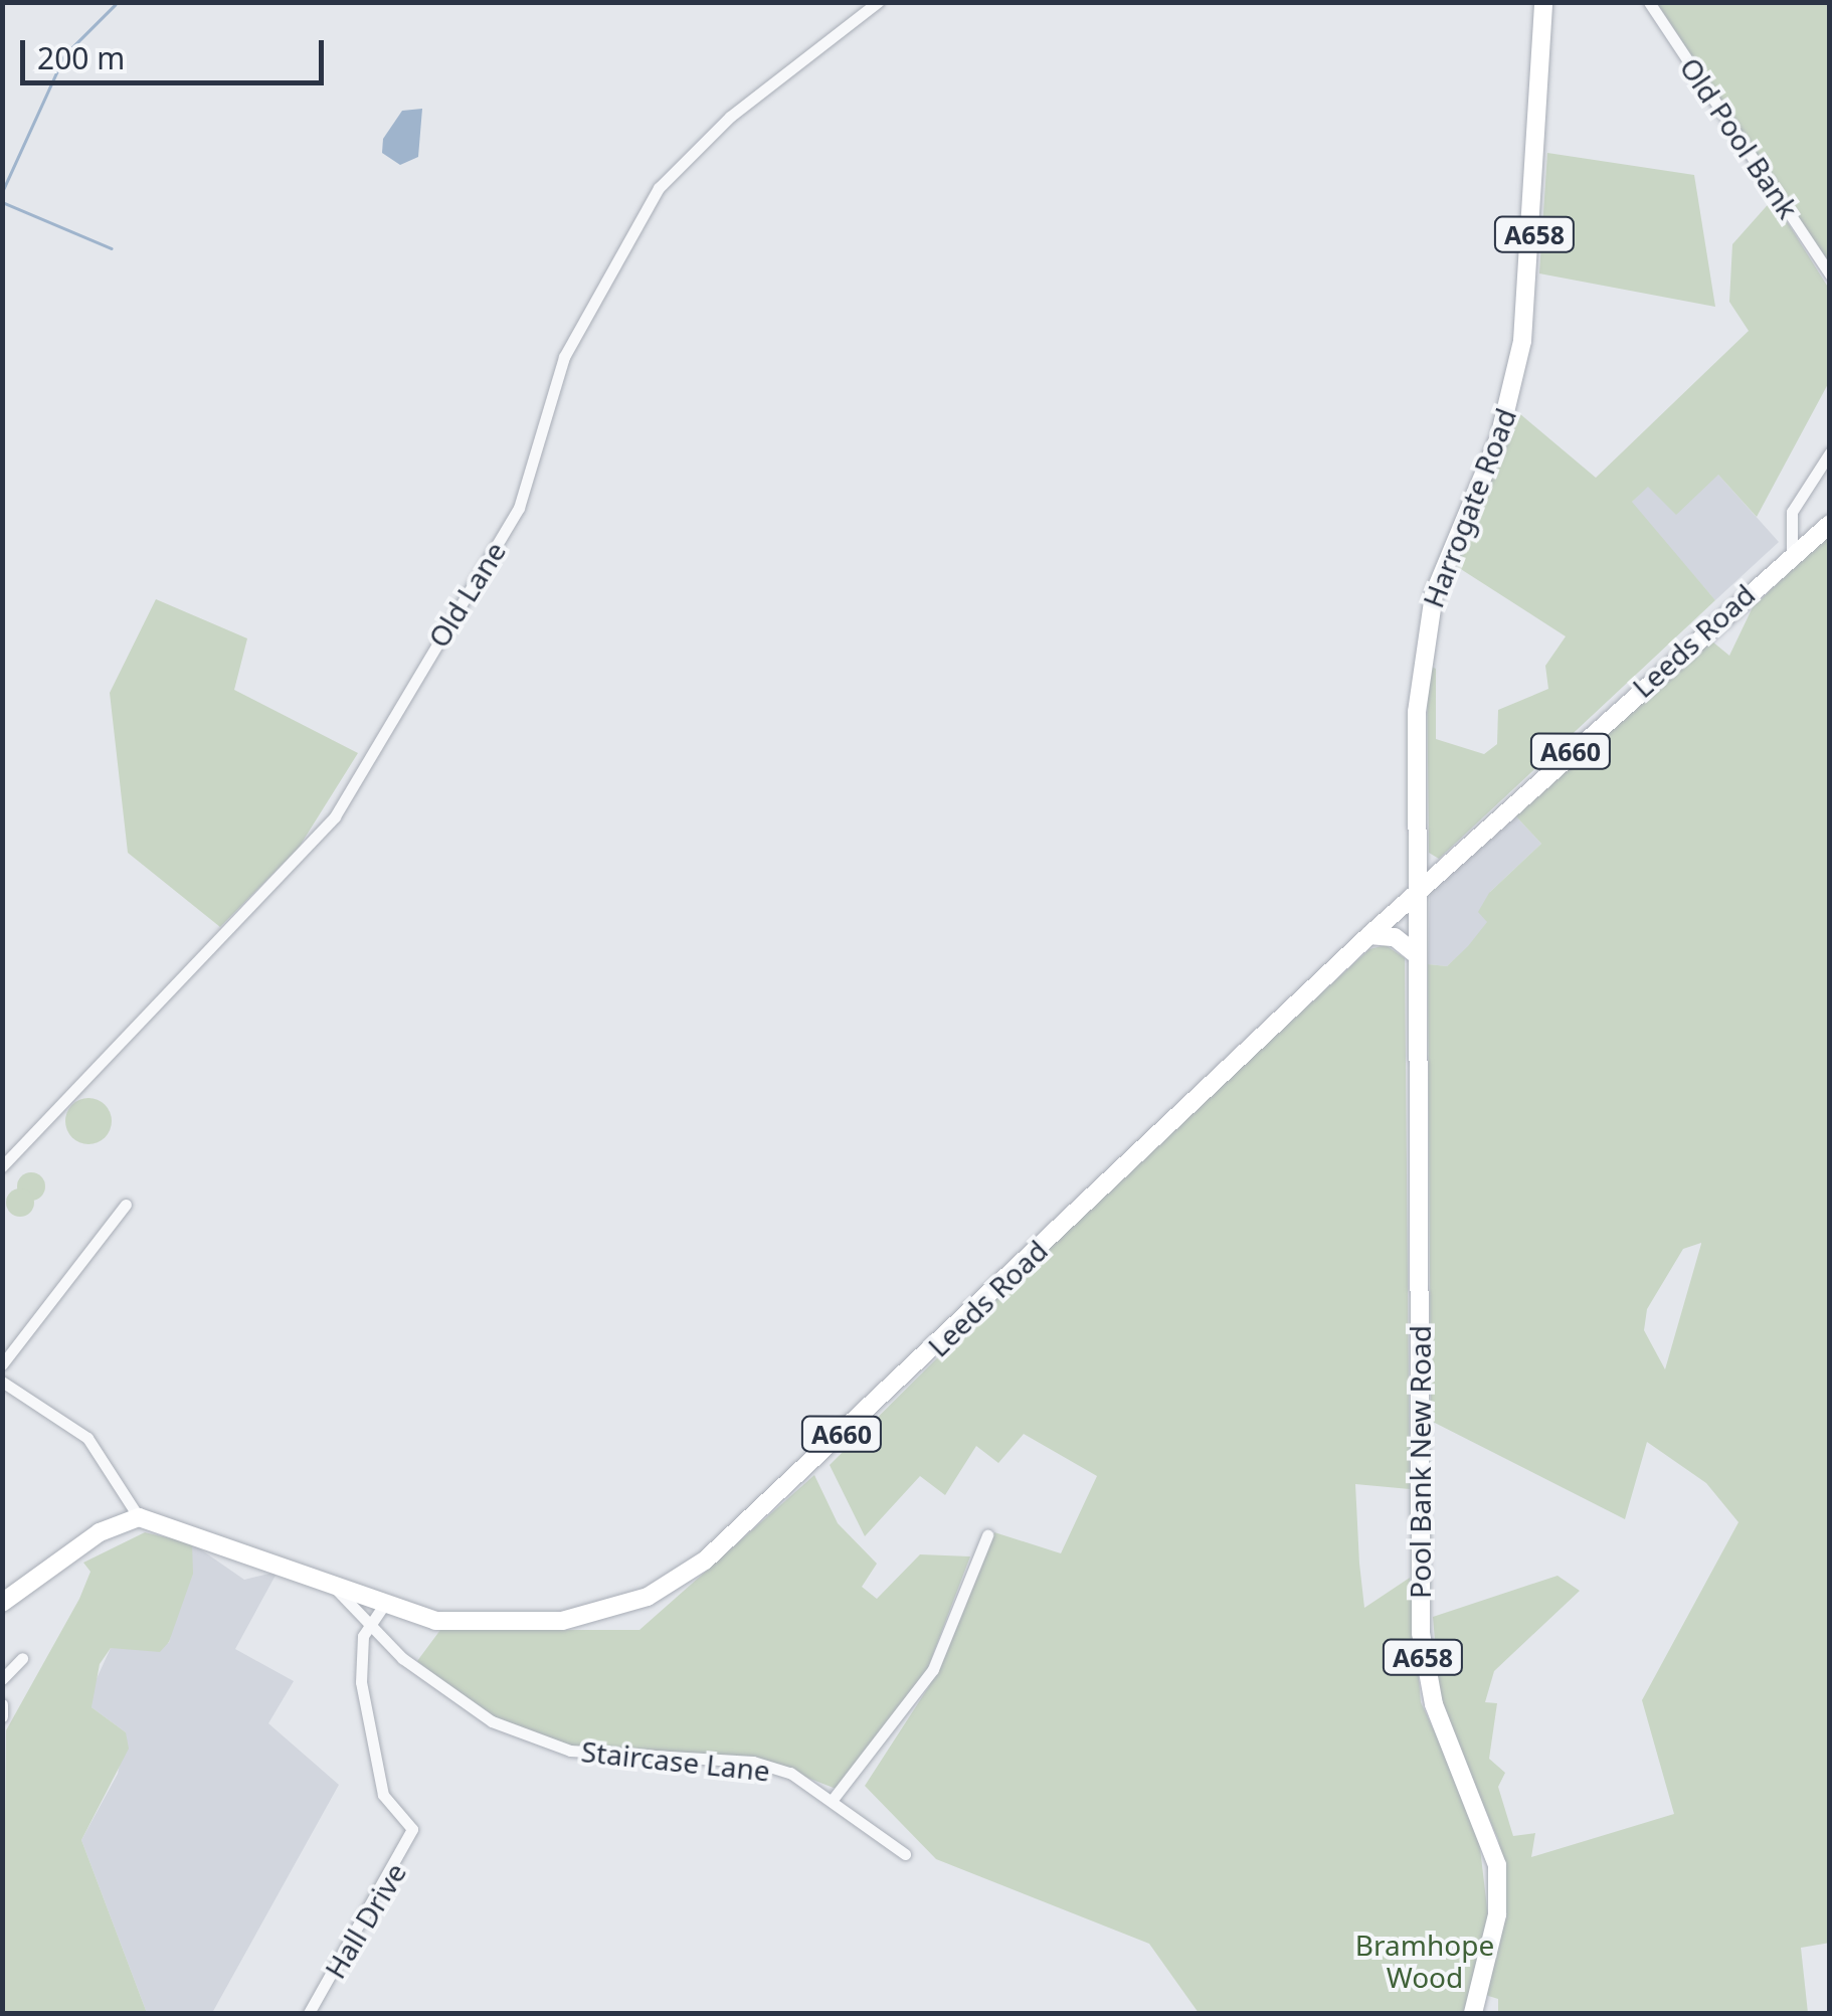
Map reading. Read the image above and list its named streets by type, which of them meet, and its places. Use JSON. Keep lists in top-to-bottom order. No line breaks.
{"streets":{"highway":["A658","Harrogate Road","Leeds Road","A660","Pool Bank New Road"],"street":["Old Pool Bank","Old Lane","Staircase Lane","Hall Drive"]},"crossings":[["Harrogate Road","Leeds Road"],["Harrogate Road","Pool Bank New Road"],["Leeds Road","Pool Bank New Road"],["Leeds Road","Staircase Lane"],["Staircase Lane","Hall Drive"]],"parks":["Bramhope Wood"],"scale_bar":"200 m"}
